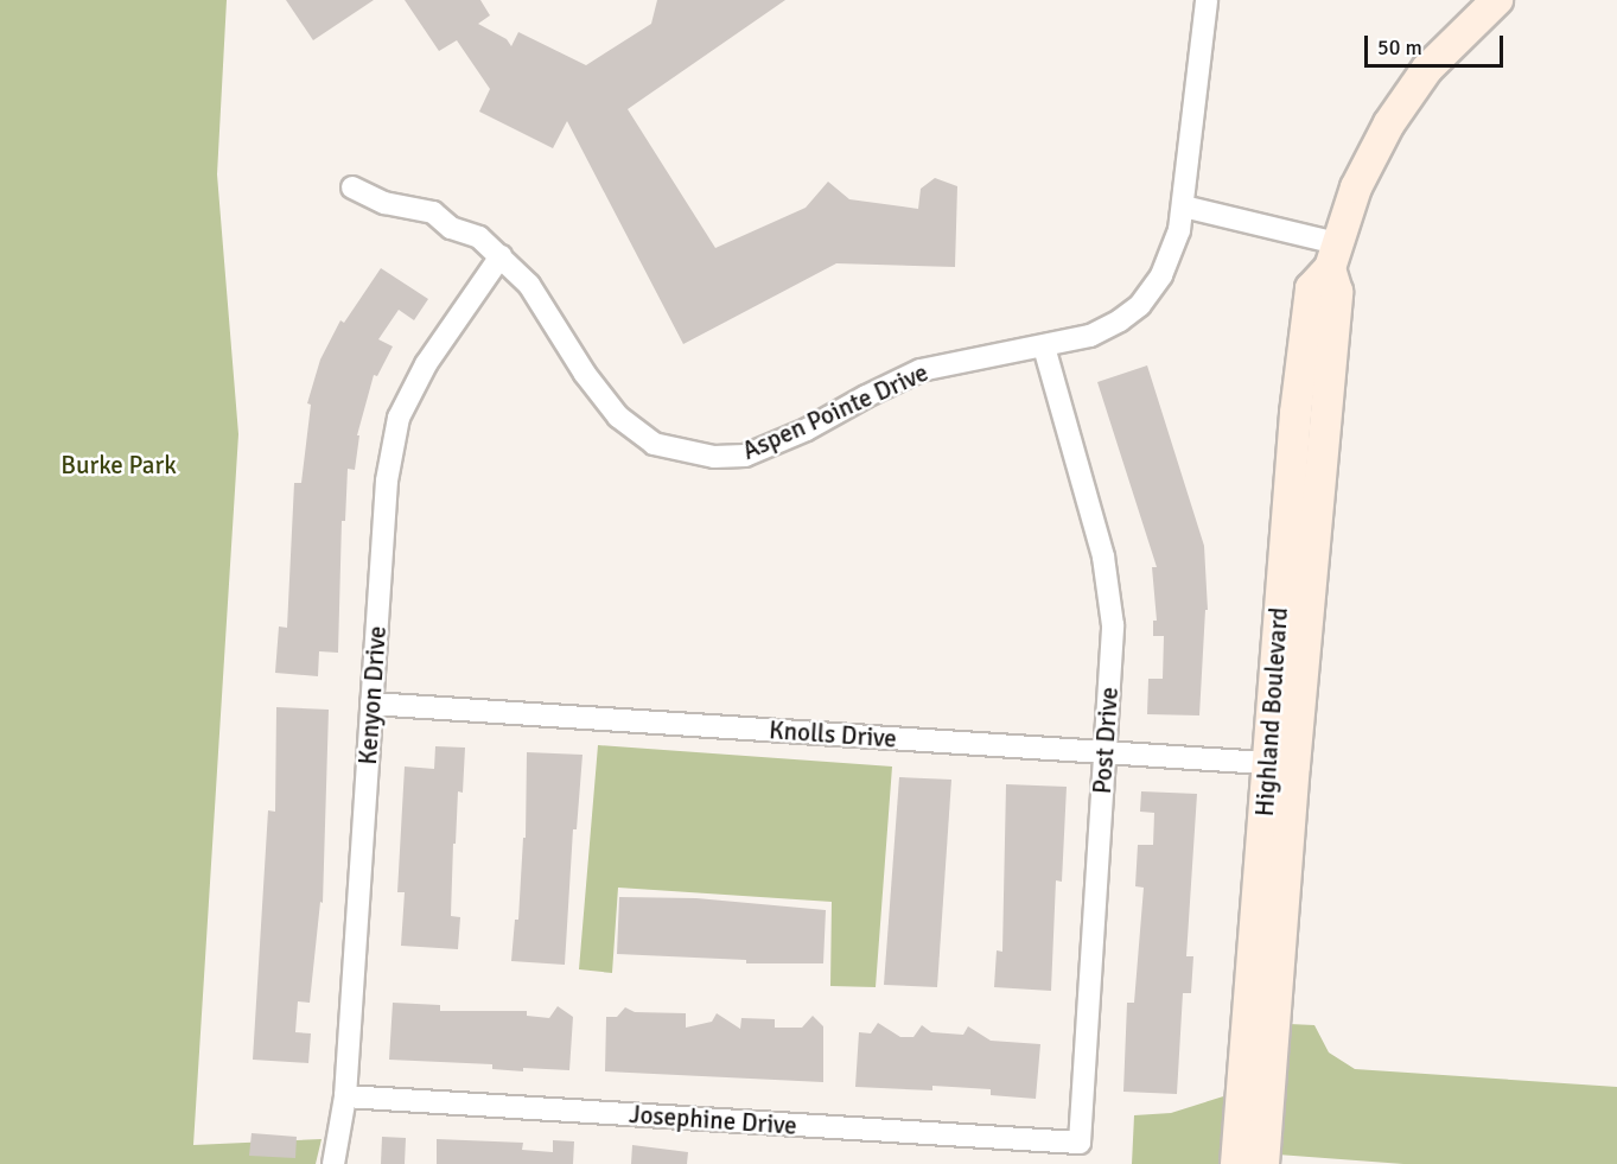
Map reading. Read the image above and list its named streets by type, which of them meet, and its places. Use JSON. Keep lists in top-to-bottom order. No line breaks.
{"streets":{"main road":["Highland Boulevard"],"street":["Aspen Pointe Drive","Kenyon Drive","Knolls Drive","Post Drive","Josephine Drive"]},"crossings":[["Aspen Pointe Drive","Kenyon Drive"],["Aspen Pointe Drive","Post Drive"],["Kenyon Drive","Knolls Drive"],["Kenyon Drive","Josephine Drive"],["Highland Boulevard","Knolls Drive"],["Knolls Drive","Post Drive"],["Post Drive","Josephine Drive"]],"parks":["Burke Park"],"scale_bar":"50 m"}
